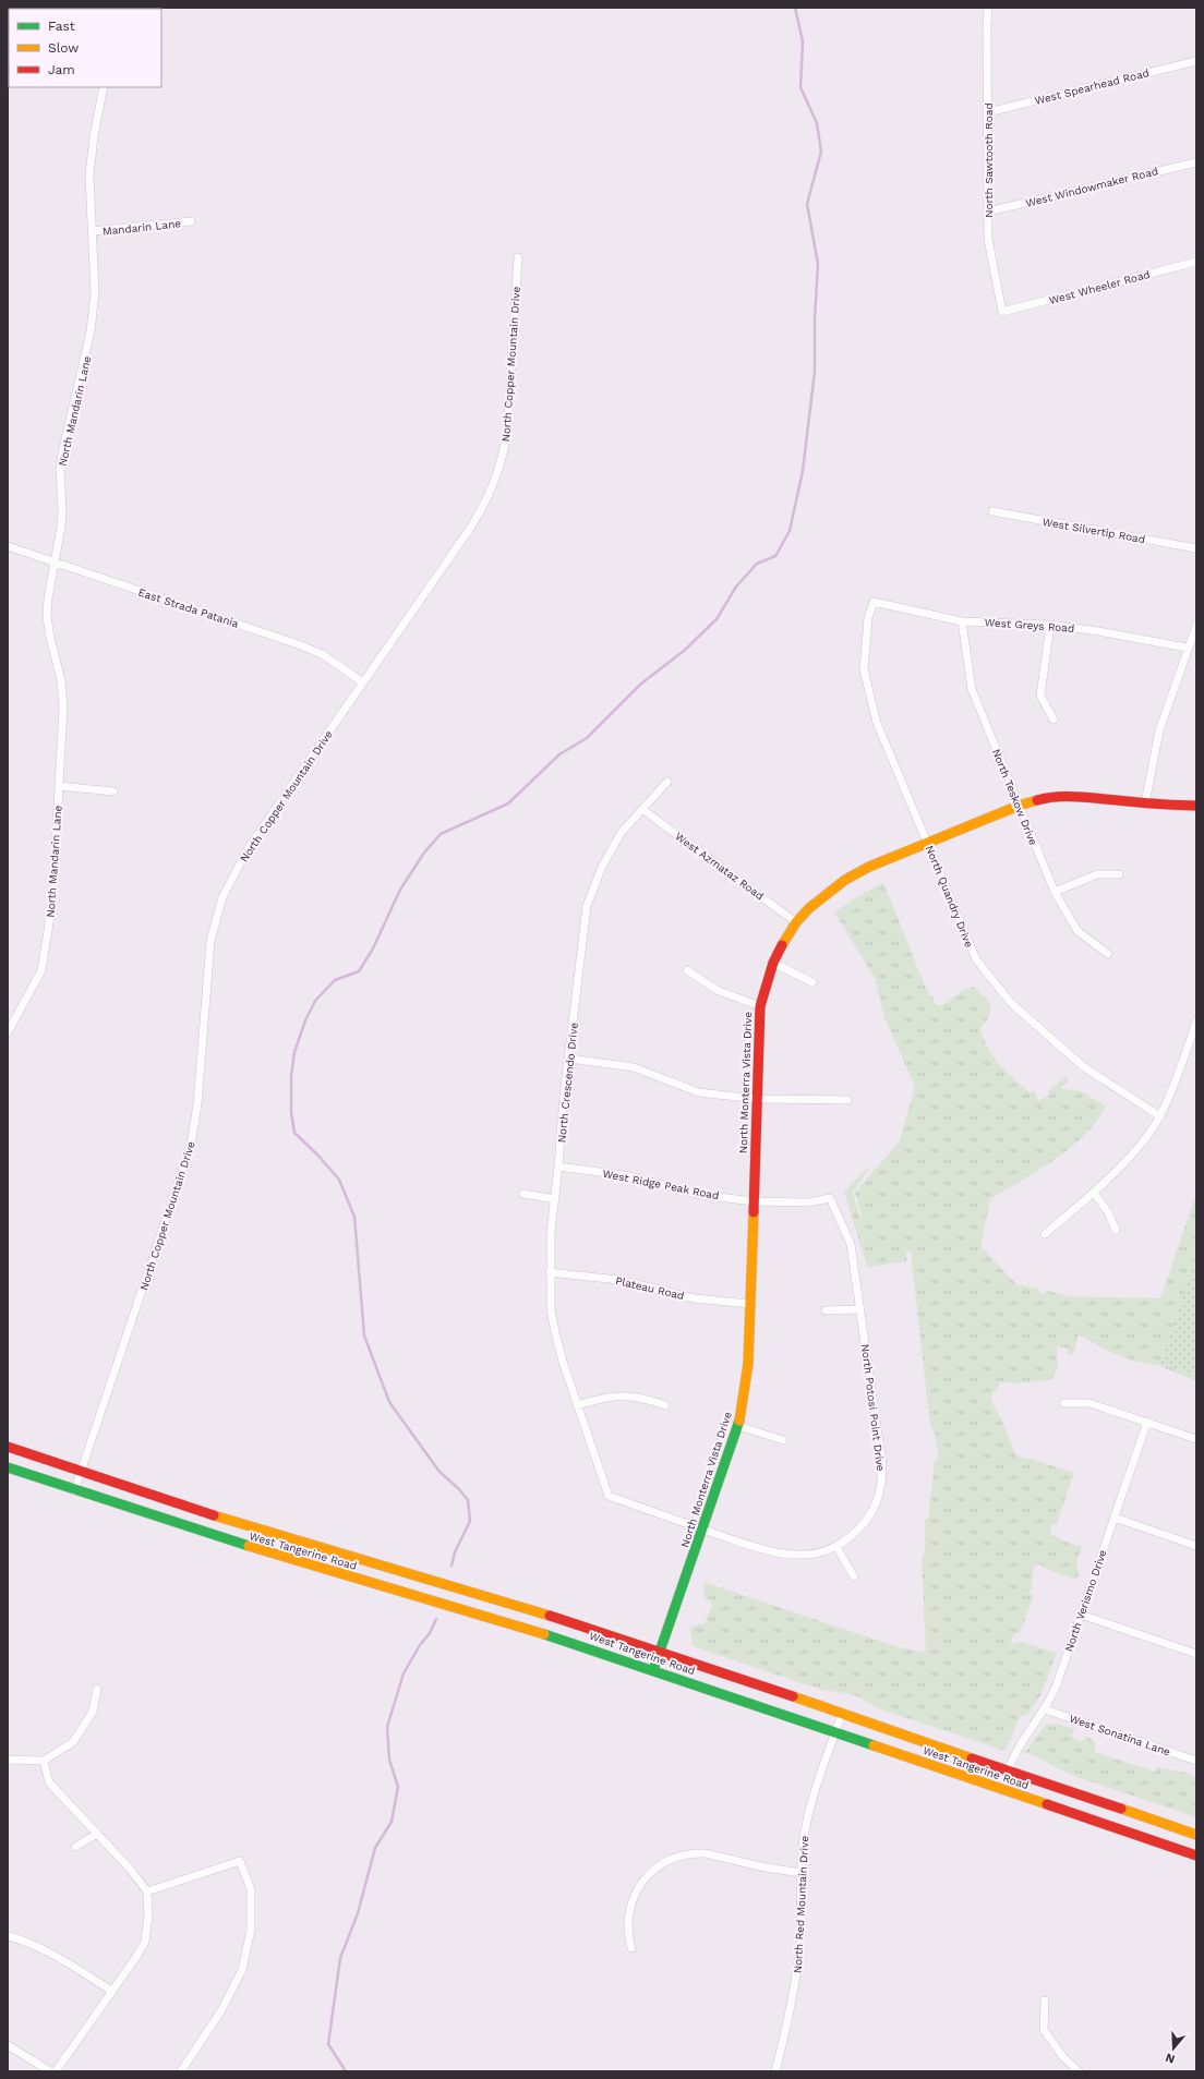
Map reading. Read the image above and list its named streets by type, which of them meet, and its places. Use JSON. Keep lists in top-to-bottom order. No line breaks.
{"streets":{"main road":["North Monterra Vista Drive","West Tangerine Road"],"street":["West Spearhead Road","North Sawtooth Road","West Windowmaker Road","Mandarin Lane","West Wheeler Road","North Copper Mountain Drive","North Mandarin Lane","West Silvertip Road","East Strada Patania","West Greys Road","North Teskow Drive","West Azmataz Road","North Quandry Drive","North Crescendo Drive","West Ridge Peak Road","Plateau Road","North Potosi Point Drive","North Verismo Drive","West Sonatina Lane","North Red Mountain Drive"]},"crossings":[["West Spearhead Road","North Sawtooth Road"],["North Sawtooth Road","West Windowmaker Road"],["North Sawtooth Road","West Wheeler Road"],["Mandarin Lane","North Mandarin Lane"],["North Copper Mountain Drive","East Strada Patania"],["North Copper Mountain Drive","West Tangerine Road"],["North Mandarin Lane","East Strada Patania"],["West Greys Road","North Teskow Drive"],["West Greys Road","North Quandry Drive"],["North Teskow Drive","North Monterra Vista Drive"],["West Azmataz Road","North Crescendo Drive"],["West Azmataz Road","North Monterra Vista Drive"],["North Quandry Drive","North Monterra Vista Drive"],["North Crescendo Drive","West Ridge Peak Road"],["North Crescendo Drive","Plateau Road"],["North Crescendo Drive","North Potosi Point Drive"],["North Monterra Vista Drive","West Ridge Peak Road"],["North Monterra Vista Drive","Plateau Road"],["North Monterra Vista Drive","North Potosi Point Drive"],["North Monterra Vista Drive","West Tangerine Road"],["West Ridge Peak Road","North Potosi Point Drive"],["West Tangerine Road","North Verismo Drive"],["West Tangerine Road","North Red Mountain Drive"],["North Verismo Drive","West Sonatina Lane"]],"legend":["Fast","Slow","Jam"],"north":"bottom"}
